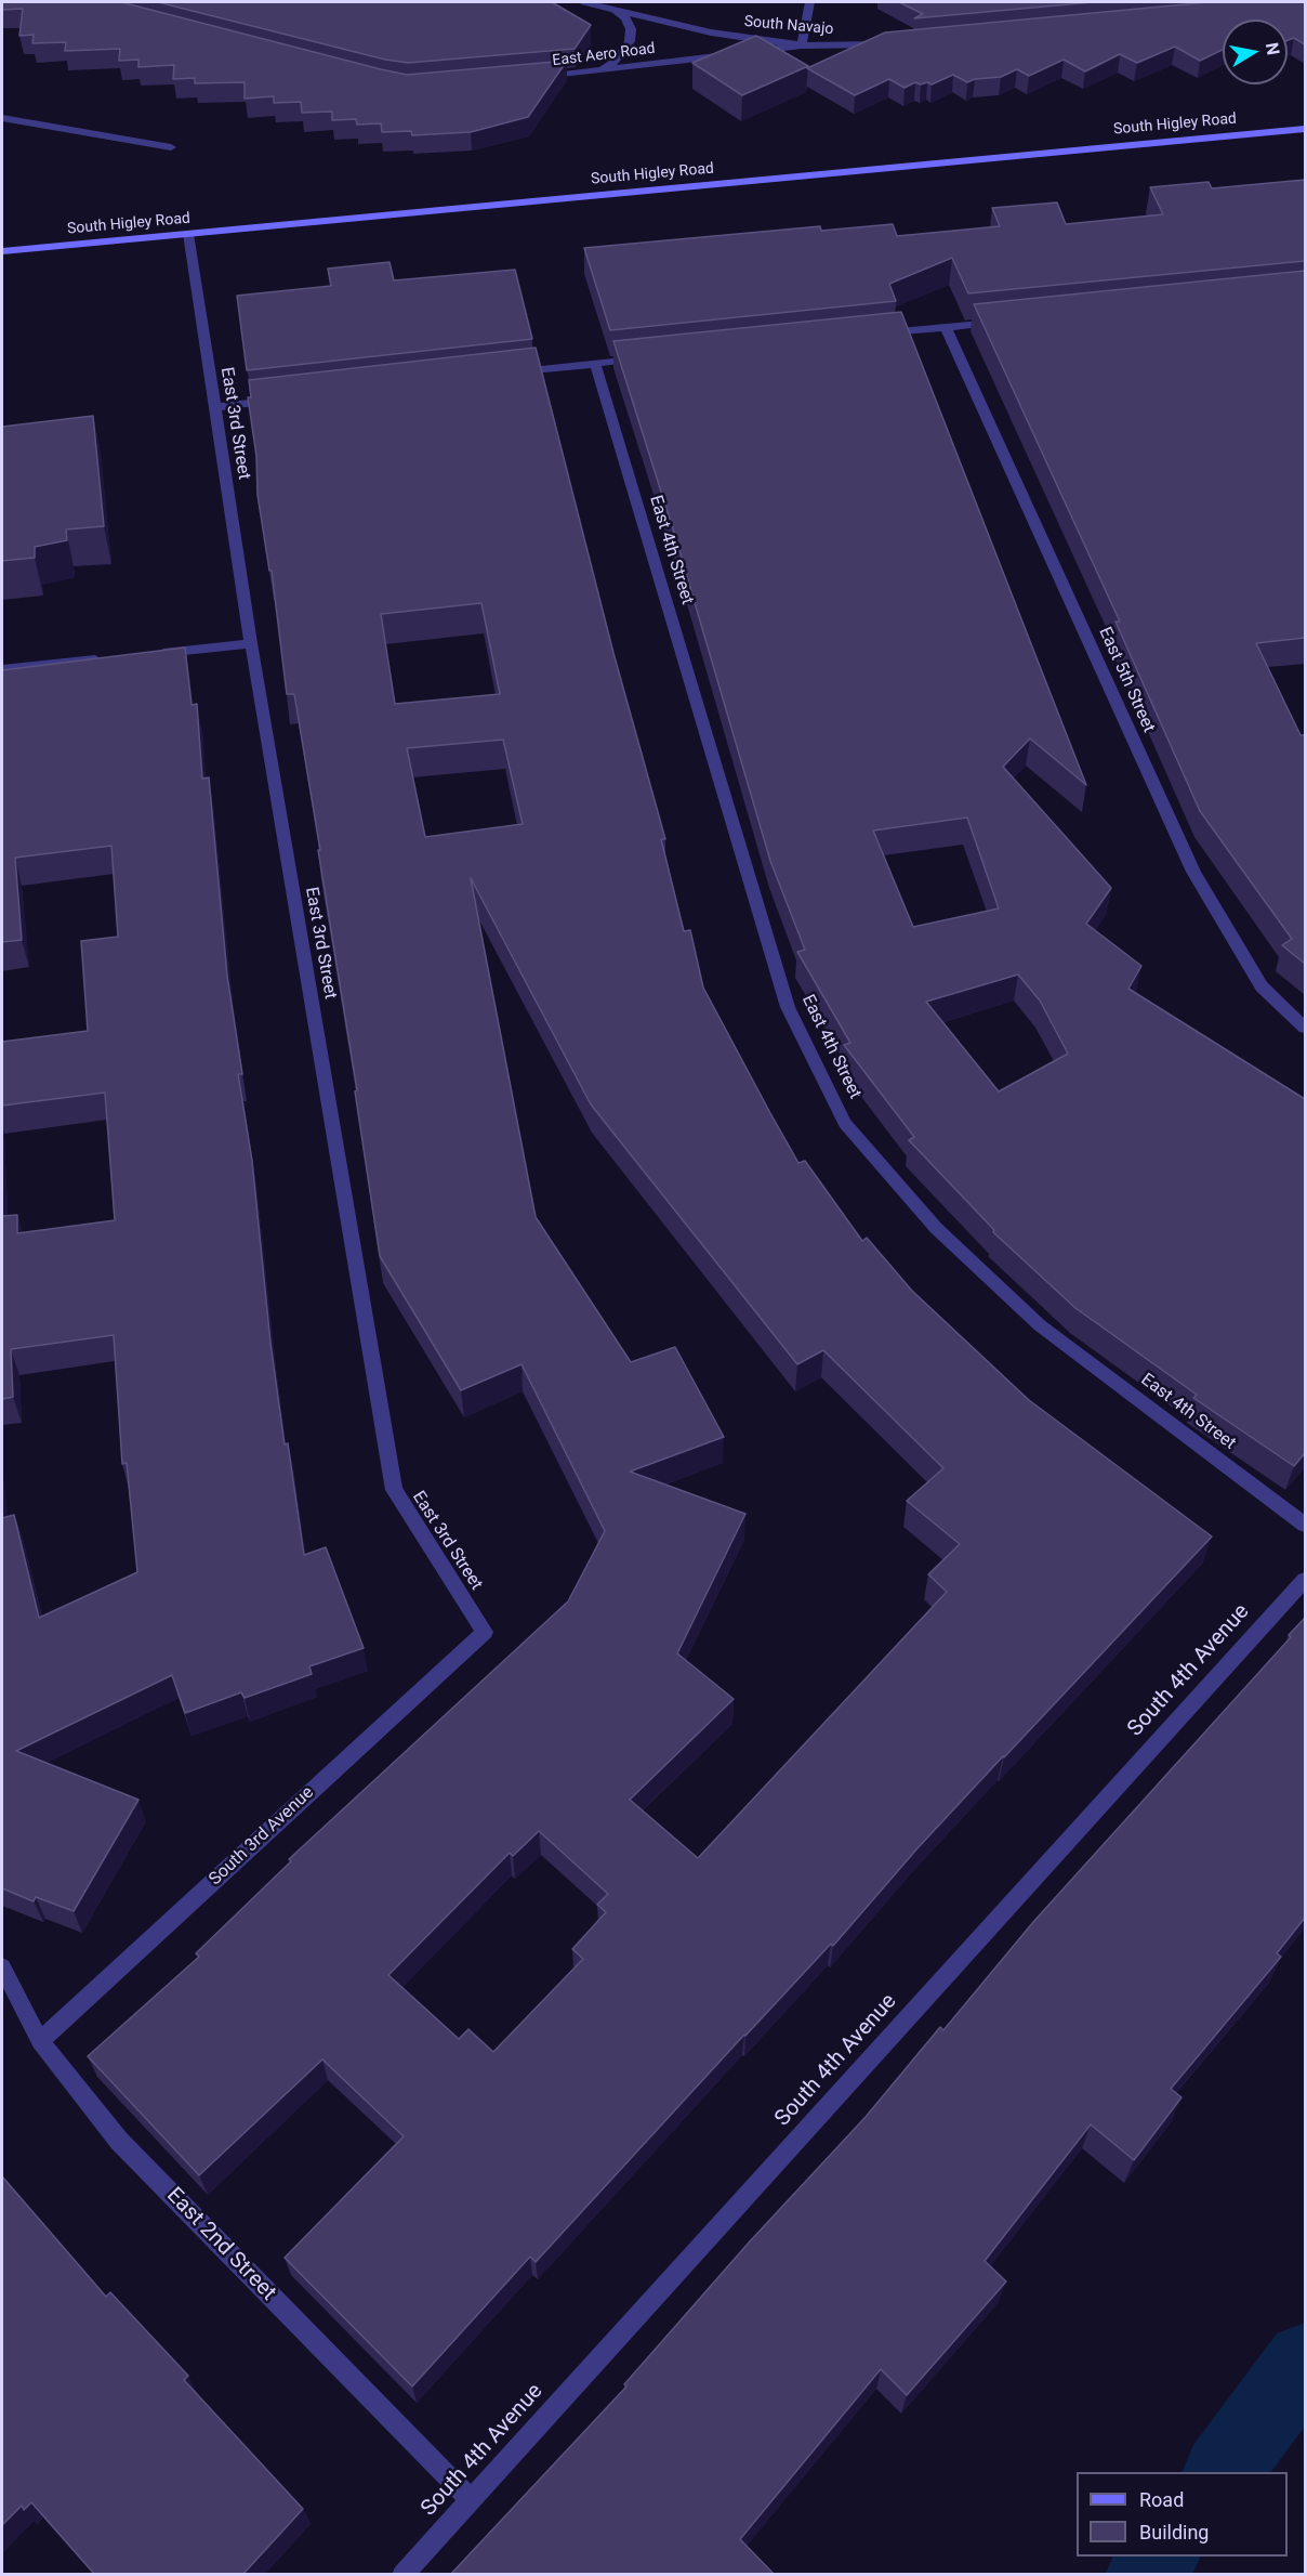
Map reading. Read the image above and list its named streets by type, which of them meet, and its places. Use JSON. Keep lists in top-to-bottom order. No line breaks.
{"streets":{"main road":["South Higley Road"],"lane":["South Navajo","East Aero Road","East 3rd Street","East 4th Street","East 5th Street","South 4th Avenue","South 3rd Avenue","East 2nd Street"]},"crossings":[["South Navajo","East Aero Road"],["South Higley Road","East 3rd Street"],["East 3rd Street","South 3rd Avenue"],["South 4th Avenue","East 2nd Street"],["South 3rd Avenue","East 2nd Street"]],"legend":["Road","Building"],"north":"right"}
